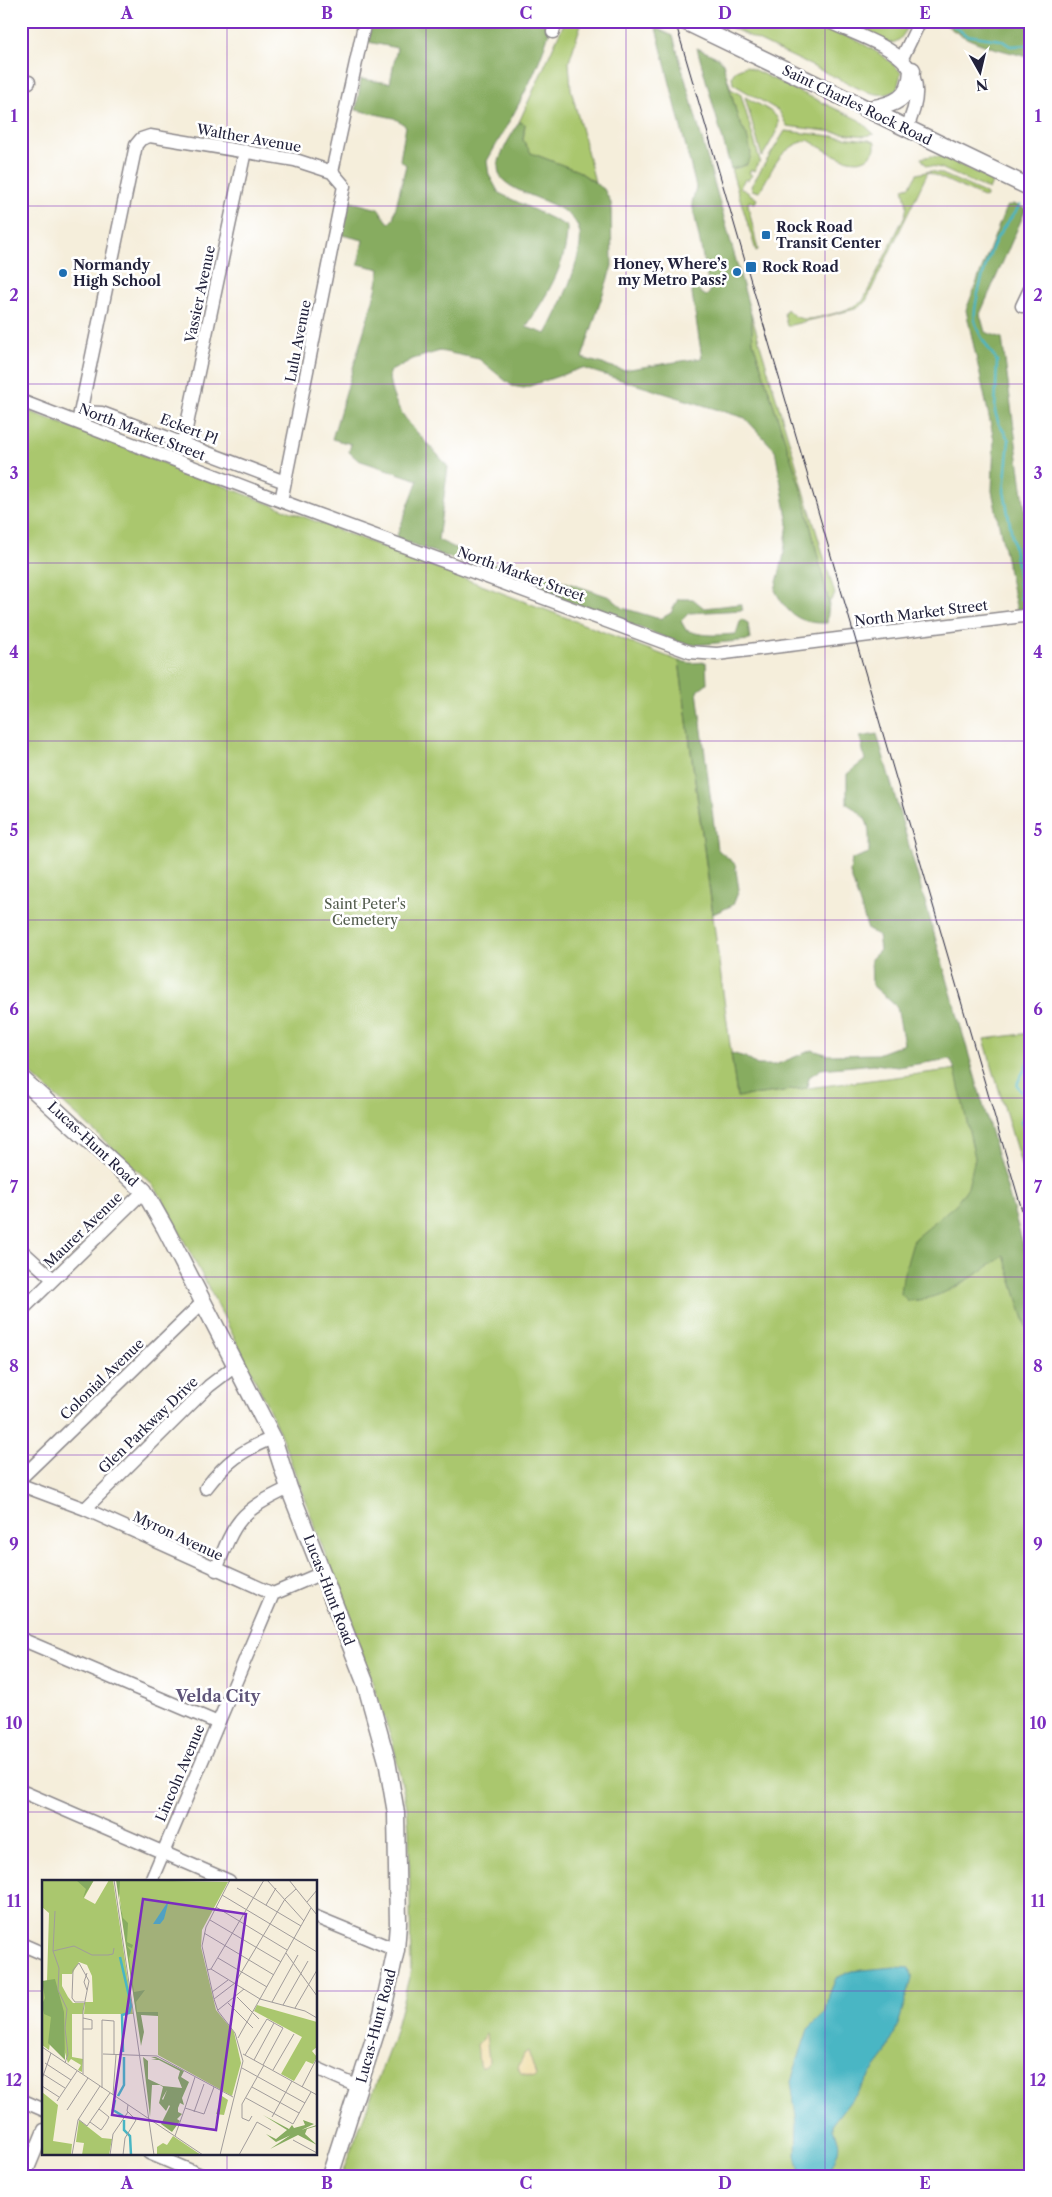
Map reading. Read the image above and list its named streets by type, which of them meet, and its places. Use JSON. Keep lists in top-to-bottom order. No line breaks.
{"streets":{"main road":["Saint Charles Rock Road","Lucas-Hunt Road"],"street":["Walther Avenue","Vassier Avenue","Lulu Avenue","Eckert Pl","North Market Street","Maurer Avenue","Colonial Avenue","Glen Parkway Drive","Myron Avenue","Lincoln Avenue"]},"crossings":[["Walther Avenue","Vassier Avenue"],["Walther Avenue","Lulu Avenue"],["Walther Avenue","Eckert Pl"],["Walther Avenue","North Market Street"],["Vassier Avenue","Eckert Pl"],["Lulu Avenue","Eckert Pl"],["Lulu Avenue","North Market Street"],["Eckert Pl","North Market Street"],["Lucas-Hunt Road","Maurer Avenue"],["Lucas-Hunt Road","Colonial Avenue"],["Lucas-Hunt Road","Glen Parkway Drive"],["Glen Parkway Drive","Myron Avenue"],["Myron Avenue","Lincoln Avenue"]],"districts":["Velda City"],"parks":["Saint Peter's Cemetery"],"places":{"transit":["Rock Road Transit Center","Rock Road"],"other":["Honey, Where’s my Metro Pass?","Normandy High School"]},"north":"bottom","grid":{"columns":["A","B","C","D","E"],"rows":["1","2","3","4","5","6","7","8","9","10","11","12"]}}
